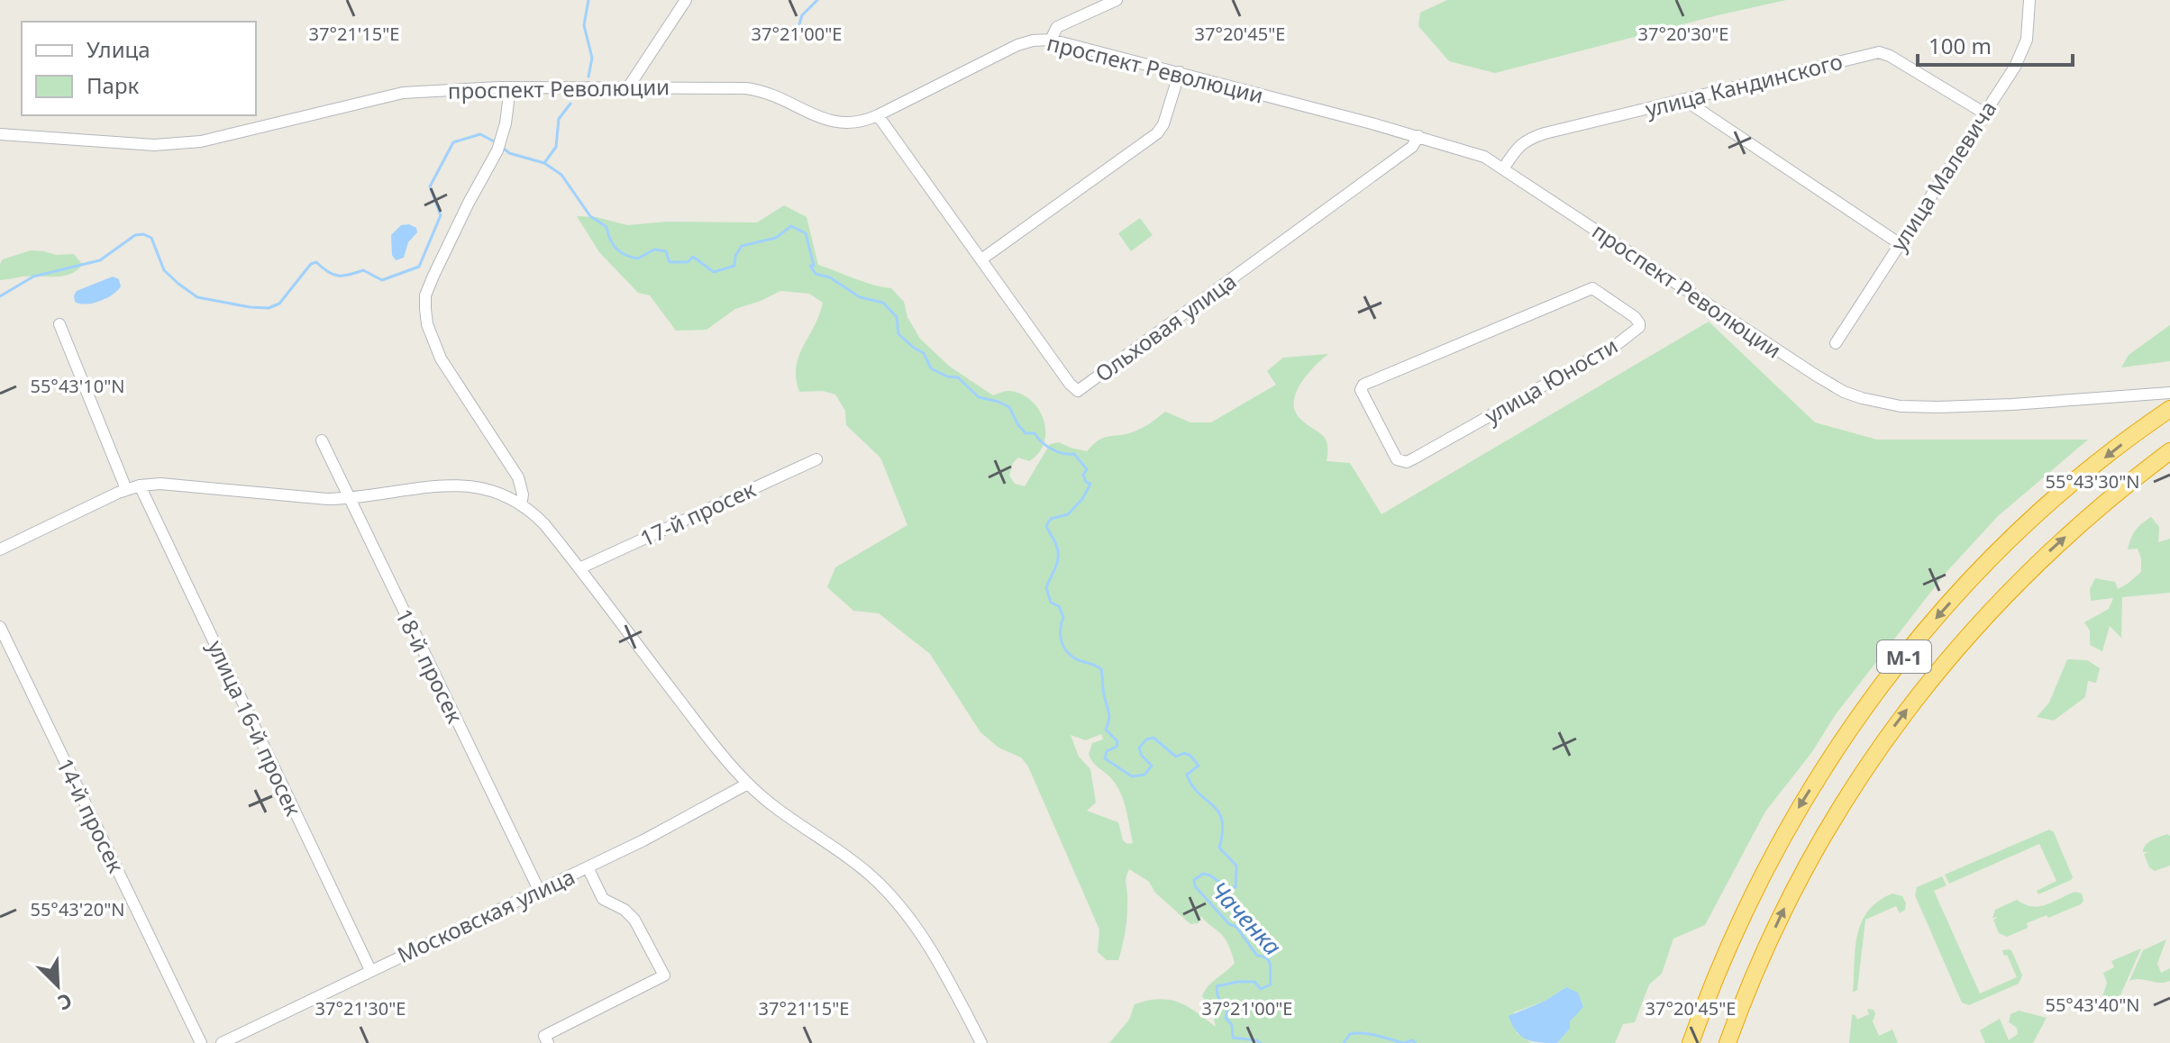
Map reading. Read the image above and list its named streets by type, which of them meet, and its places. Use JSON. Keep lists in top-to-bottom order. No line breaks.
{"streets":{"highway":["М-1"],"street":["проспект Революции","улица Кандинского","улица Малевича","Ольховая улица","улица Юности","17-й просек","18-й просек","улица 16-й просек","14-й просек","Московская улица"]},"crossings":[["проспект Революции","улица Кандинского"],["проспект Революции","Ольховая улица"],["улица Кандинского","улица Малевича"],["18-й просек","Московская улица"],["улица 16-й просек","Московская улица"]],"water":["Чаченка"],"legend":["Улица","Парк"],"scale_bar":"100 m","north":"bottom right","coordinates":["37°21'15\"E","37°21'00\"E","37°20'45\"E","37°20'30\"E","55°43'10\"N","55°43'30\"N","55°43'20\"N","55°43'40\"N","37°21'30\"E"]}
